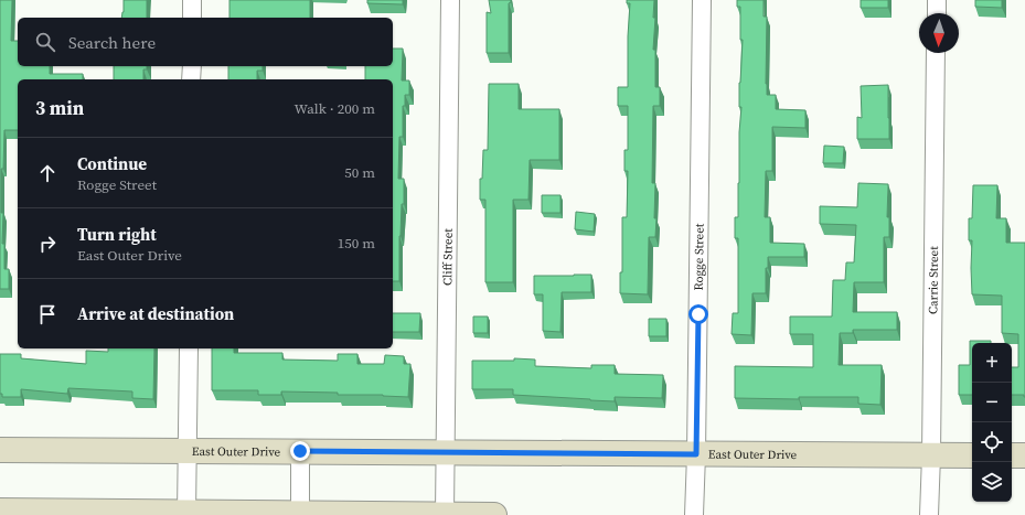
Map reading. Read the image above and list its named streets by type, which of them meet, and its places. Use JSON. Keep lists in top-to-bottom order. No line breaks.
{"streets":{"main road":["East Outer Drive"],"street":["Cliff Street","Rogge Street","Carrie Street"]},"crossings":[["Cliff Street","East Outer Drive"],["Rogge Street","East Outer Drive"],["Carrie Street","East Outer Drive"]],"north":"bottom","page":{"search":"Search here","heading":["3 min","Walk · 200 m"],"list":[["Continue","Rogge Street","50 m"],["Turn right","East Outer Drive","150 m"],"Arrive at destination"],"map_buttons":["+","−"]}}
